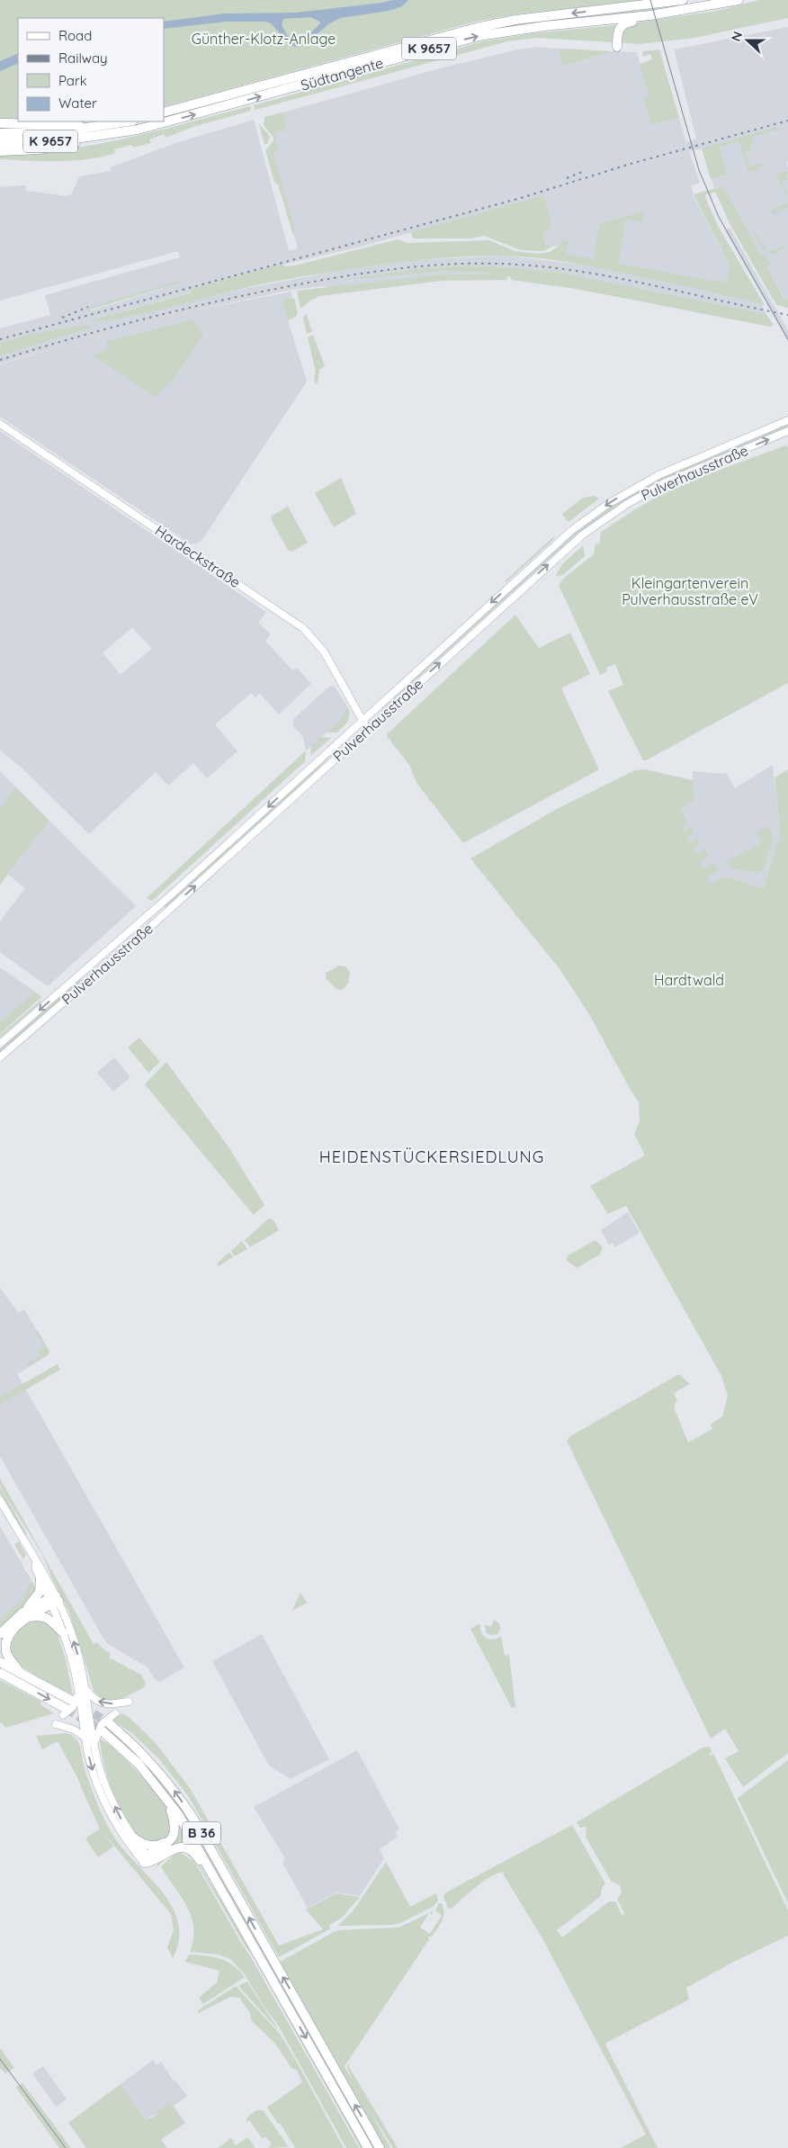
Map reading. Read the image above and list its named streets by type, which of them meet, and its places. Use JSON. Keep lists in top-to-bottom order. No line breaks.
{"streets":{"highway":["K 9657","Südtangente","B 36"],"main road":["Pulverhausstraße","Hardeckstraße"]},"crossings":[["K 9657","Südtangente"],["Pulverhausstraße","Hardeckstraße"]],"districts":["HEIDENSTÜCKERSIEDLUNG"],"parks":["Günther-Klotz-Anlage","Kleingartenverein Pulverhausstraße eV","Hardtwald"],"legend":["Road","Railway","Park","Water"],"north":"left"}
